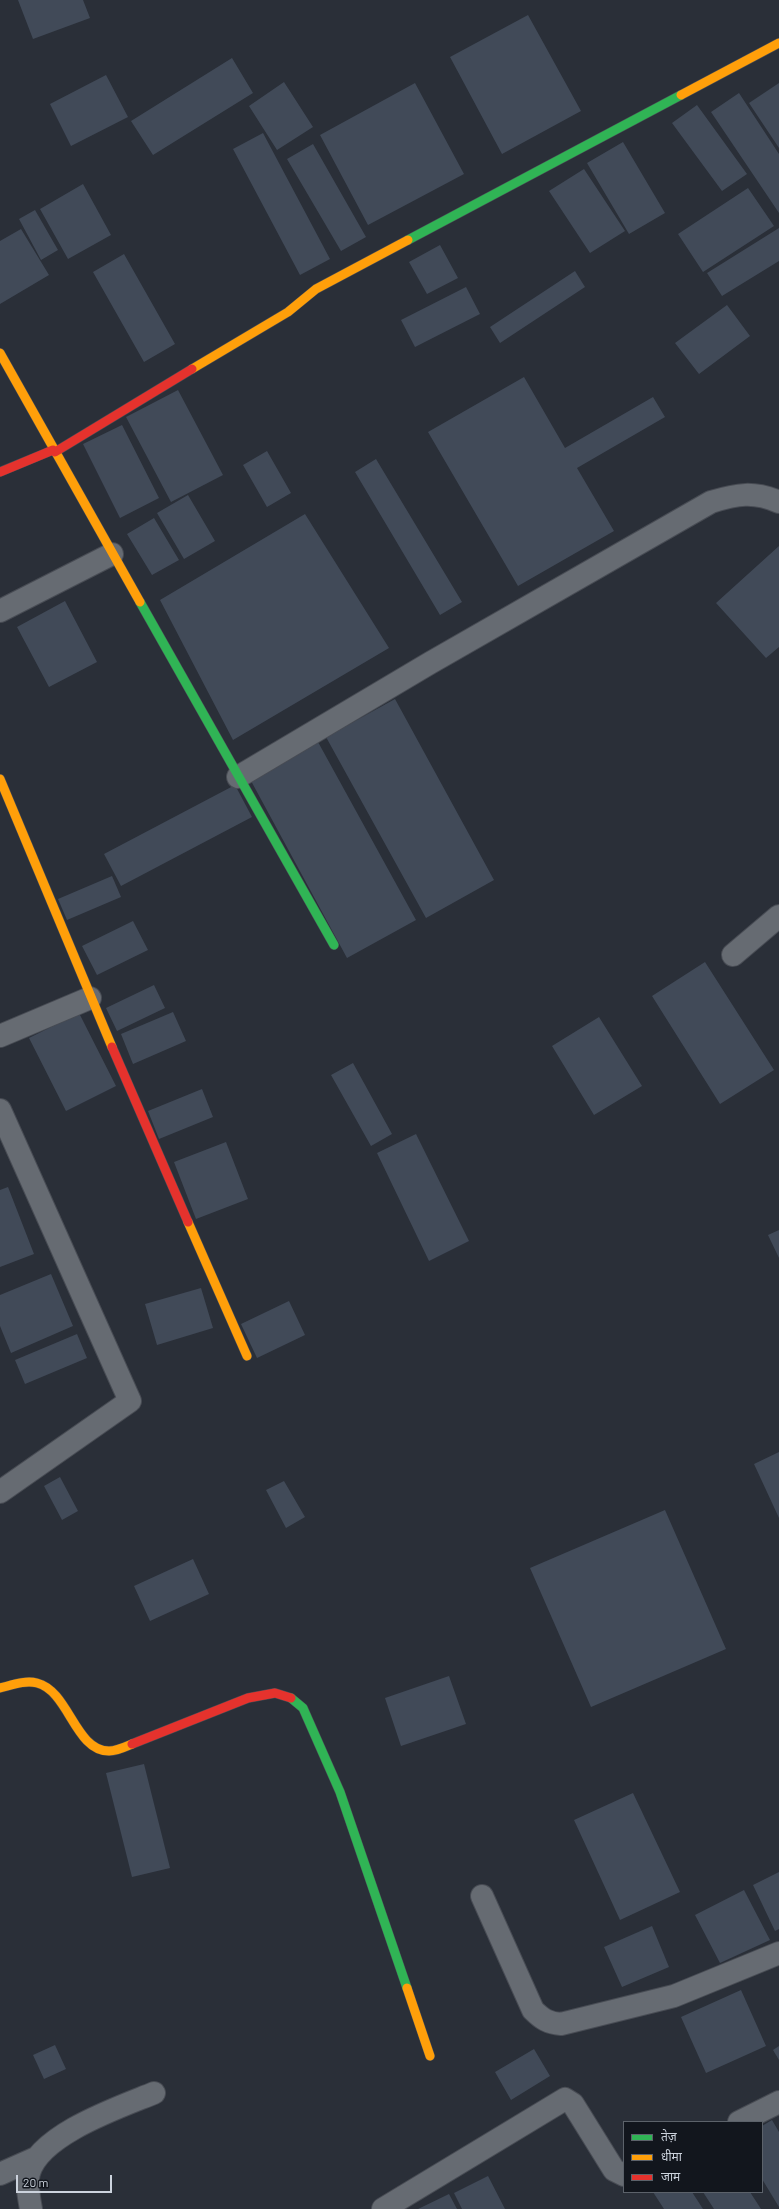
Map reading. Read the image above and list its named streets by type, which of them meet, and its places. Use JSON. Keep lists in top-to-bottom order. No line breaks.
{"legend":["तेज़","धीमा","जाम"],"scale_bar":"20 m"}
